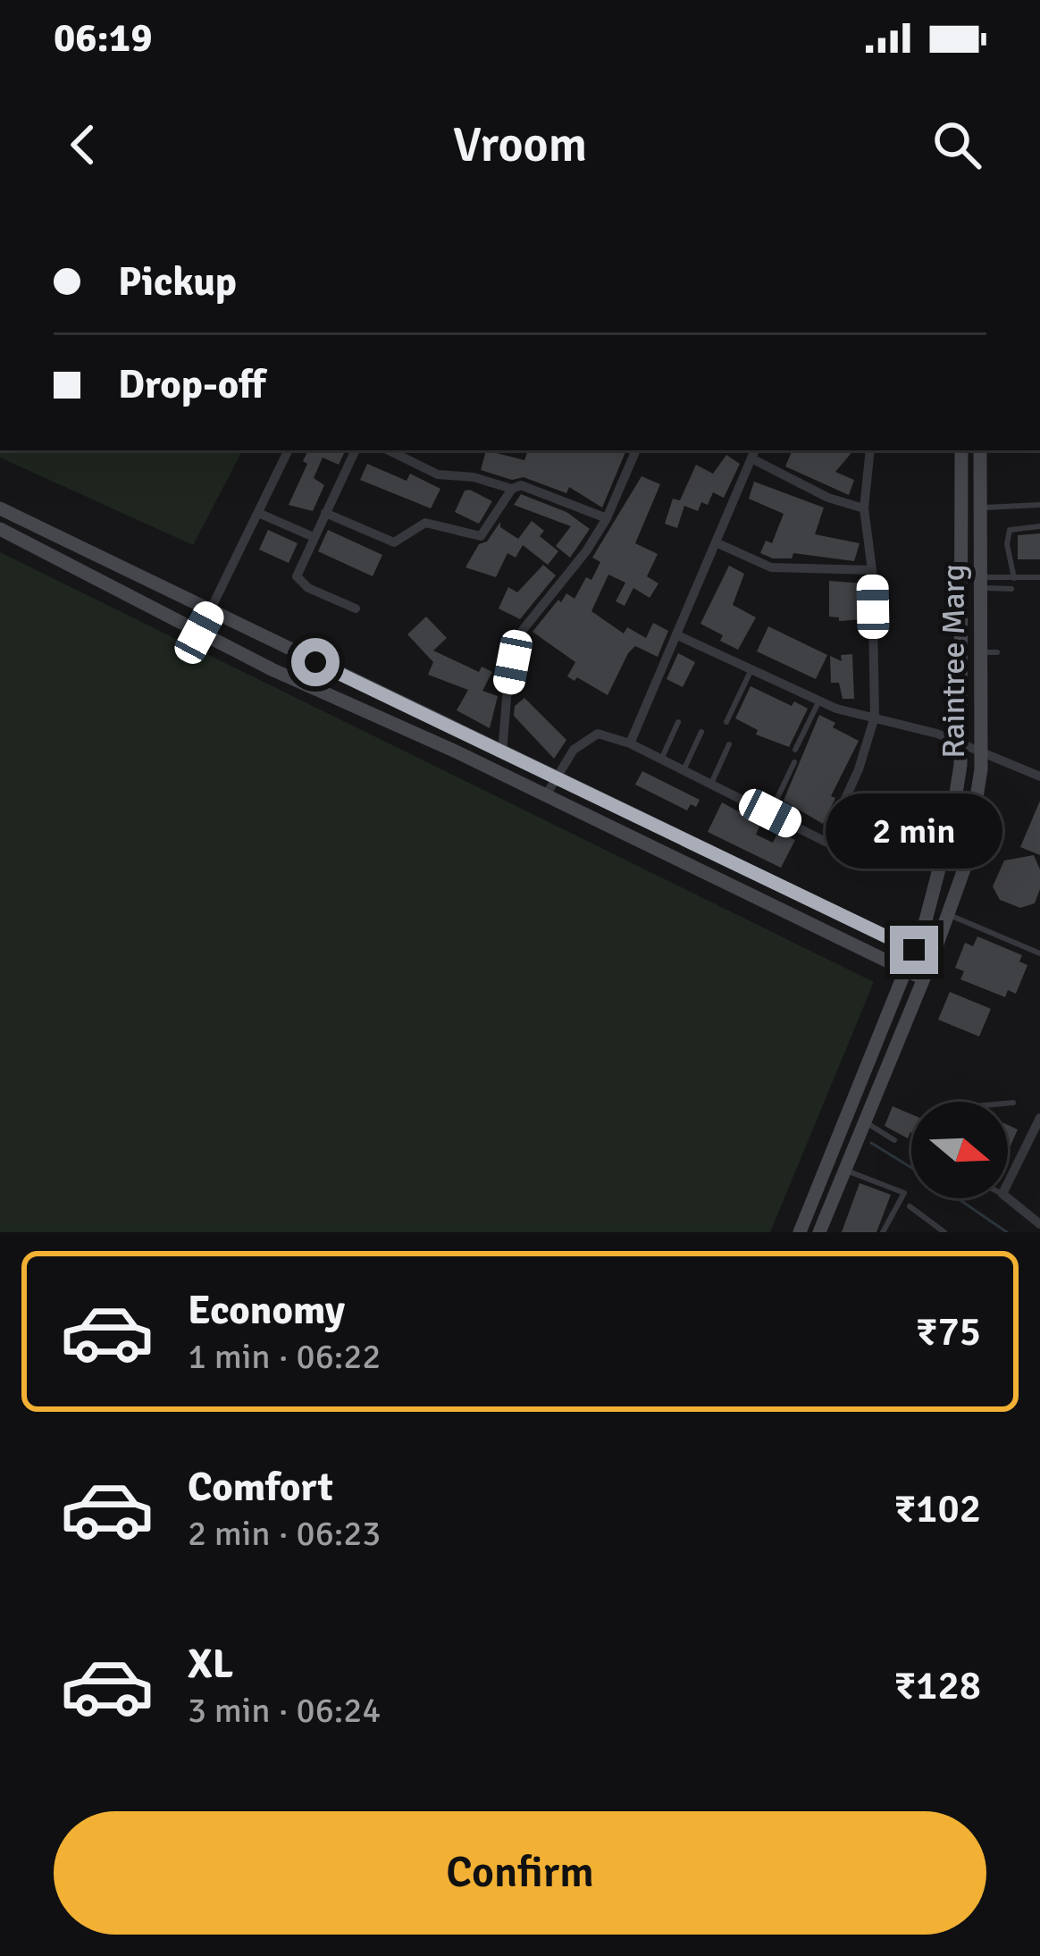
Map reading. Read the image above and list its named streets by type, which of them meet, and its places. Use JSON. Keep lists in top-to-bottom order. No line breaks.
{"streets":{"main road":["Raintree Marg"]},"north":"right","page":{"status":"06:19","header":"Vroom","banner":["Pickup","Drop-off"],"bubble":"2 min","list":[{"name":"Economy","note":"1 min · 06:22","value":"₹75"},{"name":"Comfort","note":"2 min · 06:23","value":"₹102"},{"name":"XL","note":"3 min · 06:24","value":"₹128"}],"buttons":"Confirm"}}
